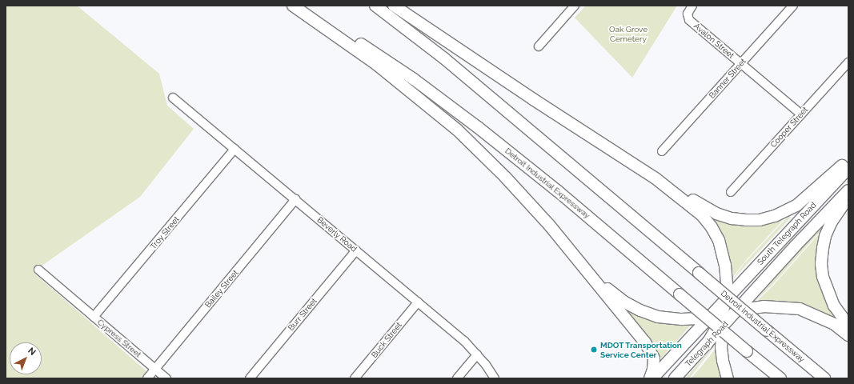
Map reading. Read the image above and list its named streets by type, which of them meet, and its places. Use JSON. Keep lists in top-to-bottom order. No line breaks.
{"streets":{"highway":["Detroit Industrial Expressway","South Telegraph Road","Telegraph Road"],"street":["Avalon Street","Banner Street","Cooper Street","Troy Street","Beverly Road","Bailey Street","Burr Street","Cypress Street","Buck Street"]},"crossings":[["Avalon Street","Banner Street"],["Avalon Street","Cooper Street"],["Troy Street","Beverly Road"],["Troy Street","Cypress Street"],["South Telegraph Road","Telegraph Road"],["Beverly Road","Bailey Street"],["Beverly Road","Burr Street"],["Beverly Road","Buck Street"],["Bailey Street","Cypress Street"]],"parks":["Oak Grove Cemetery"],"places":["MDOT Transportation Service Center"],"north":"top right"}
